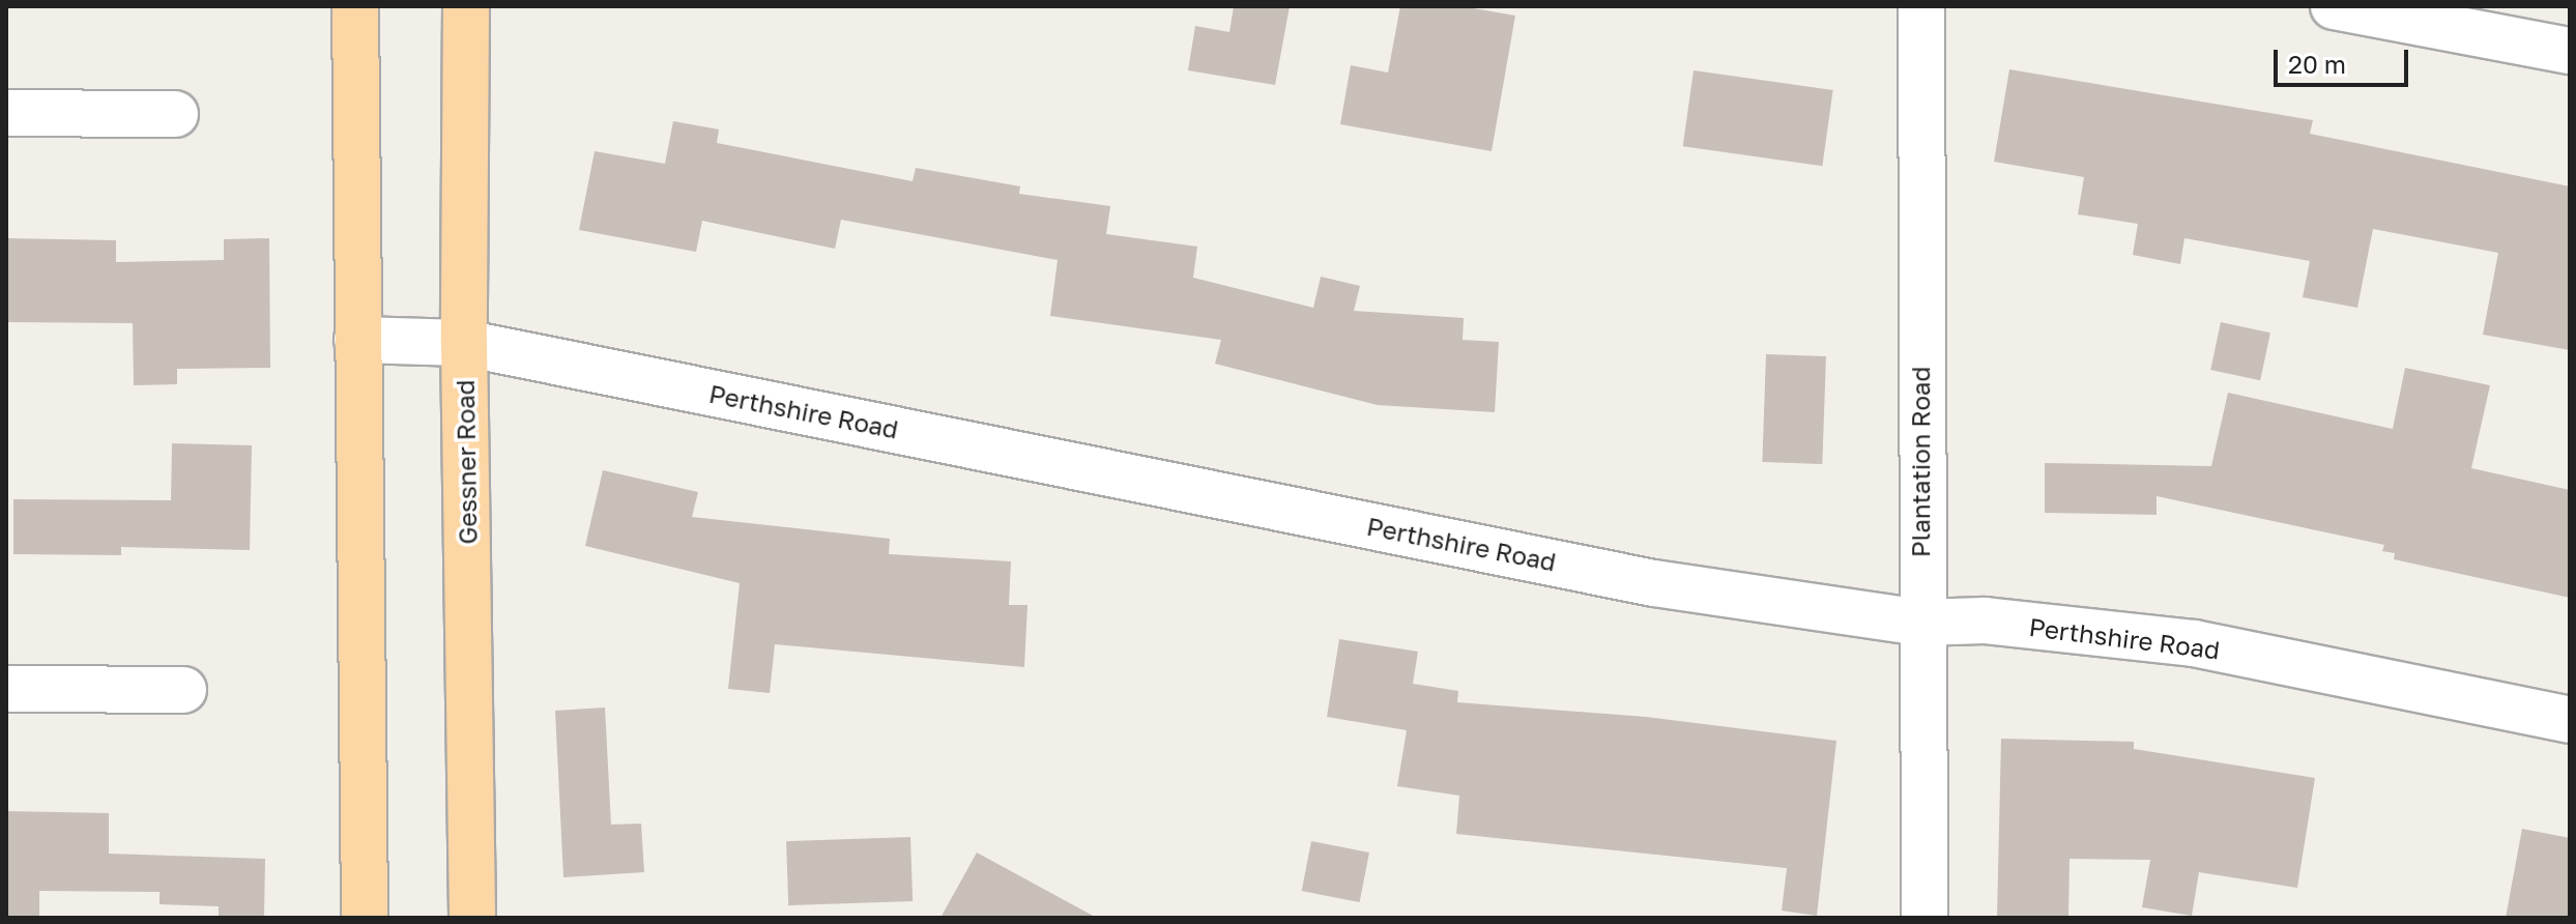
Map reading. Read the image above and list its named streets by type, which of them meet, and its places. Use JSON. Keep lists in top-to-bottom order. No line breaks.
{"streets":{"main road":["Gessner Road"],"street":["Perthshire Road","Plantation Road"]},"crossings":[["Perthshire Road","Gessner Road"],["Perthshire Road","Plantation Road"]],"scale_bar":"20 m"}
